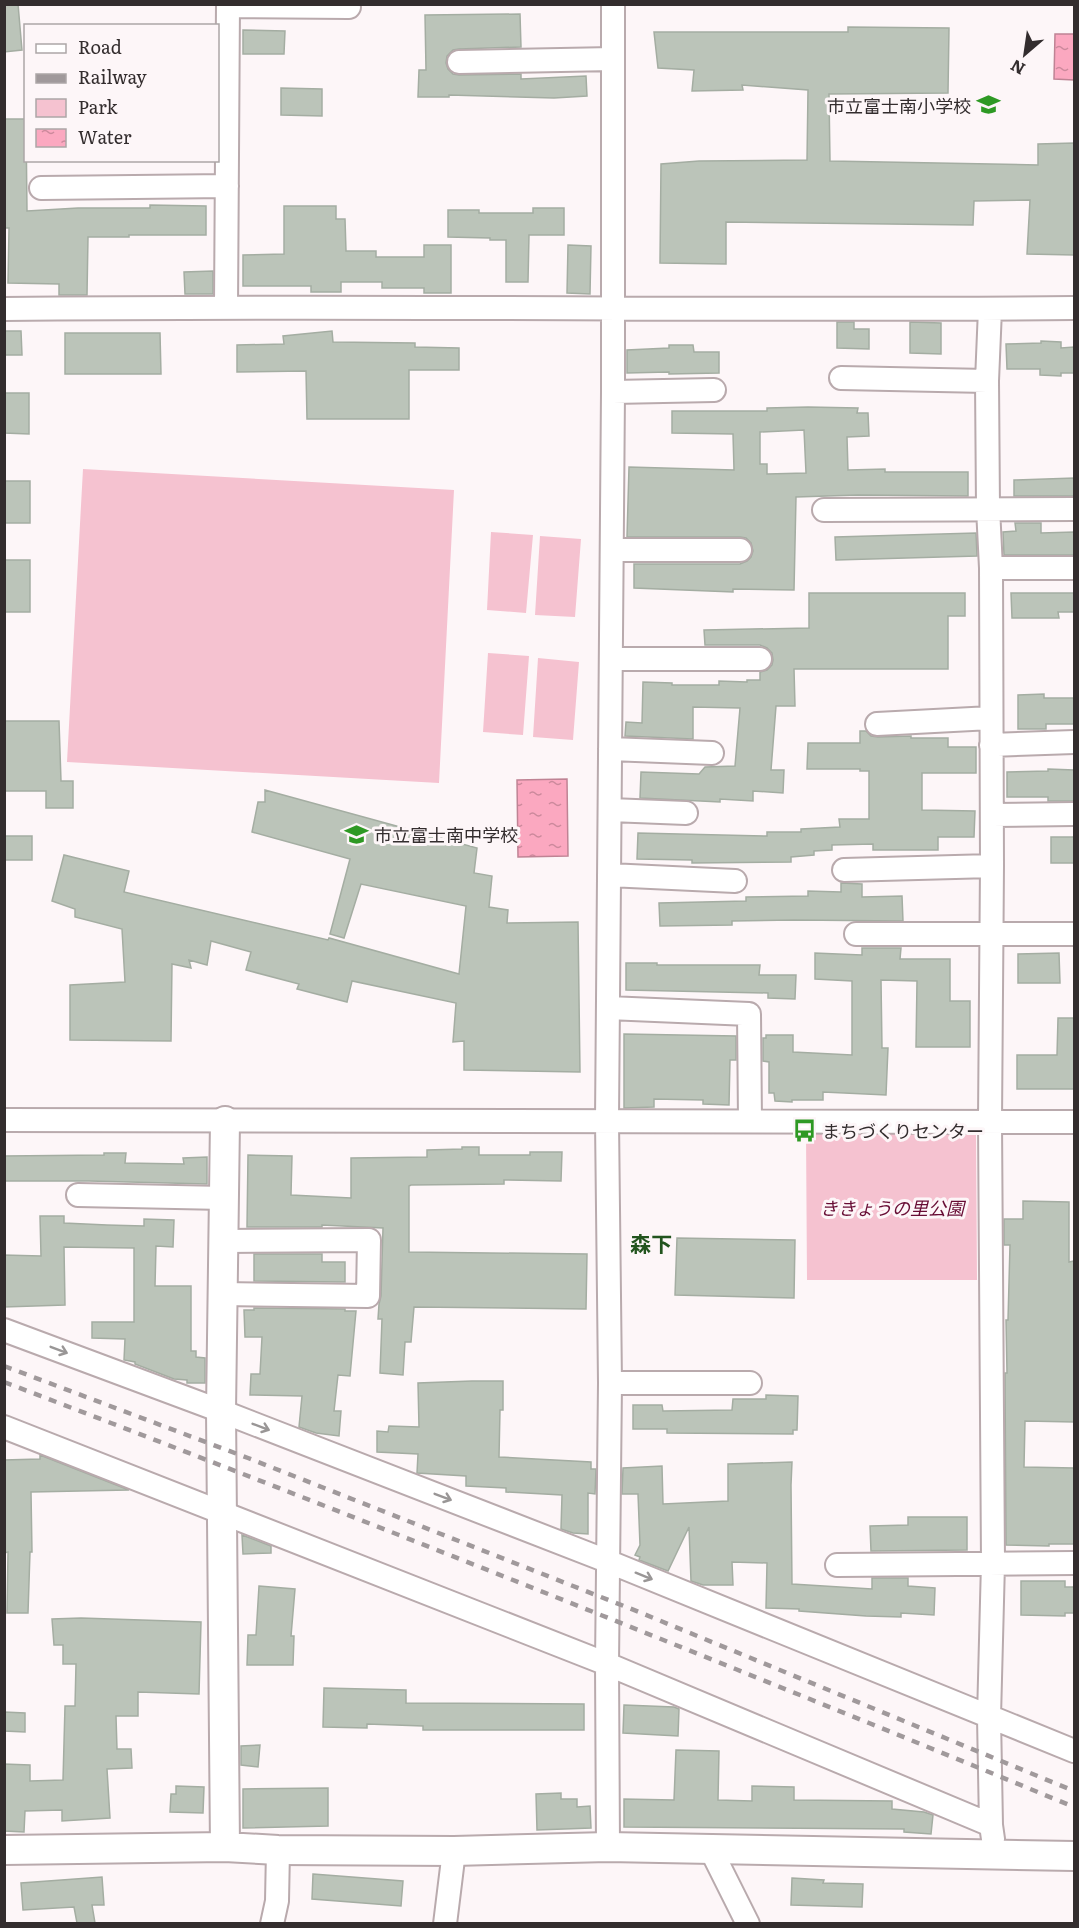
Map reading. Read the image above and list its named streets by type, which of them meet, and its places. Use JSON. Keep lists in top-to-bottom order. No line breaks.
{"districts":["森下"],"parks":["ききょうの里公園"],"places":{"school or university":["市立富士南小学校","市立富士南中学校"],"bus stop":["まちづくりセンター"]},"legend":["Road","Railway","Park","Water"],"north":"bottom left"}
